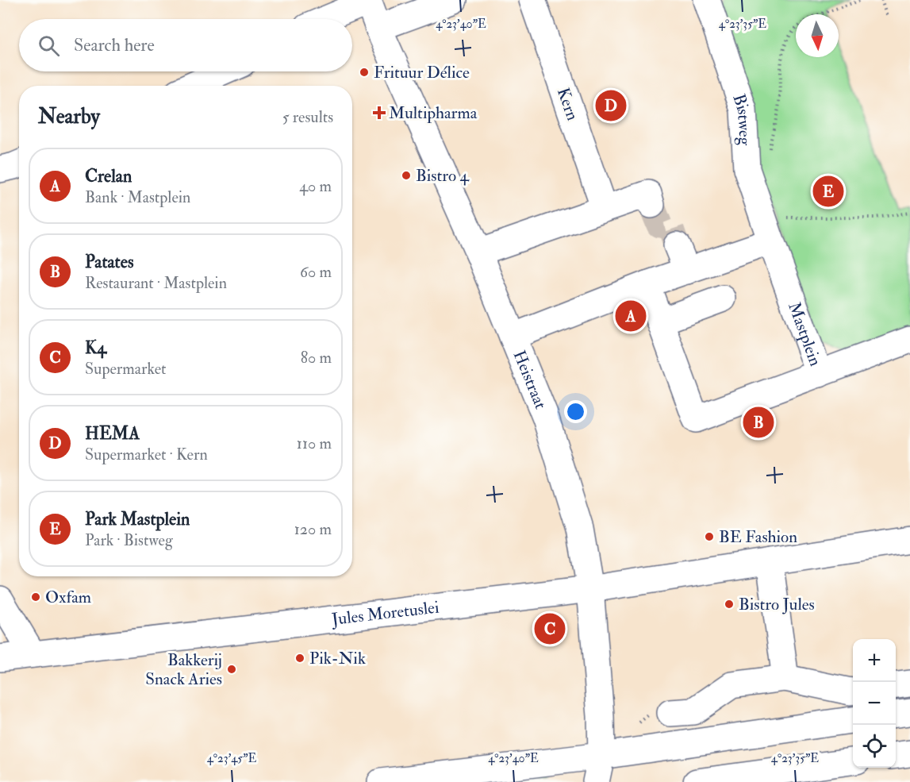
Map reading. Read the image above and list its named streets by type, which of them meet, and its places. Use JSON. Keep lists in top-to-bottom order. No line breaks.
{"streets":{"main road":["Kern","Bistweg","Mastplein","Heistraat","Jules Moretuslei"]},"crossings":[["Bistweg","Mastplein"],["Heistraat","Jules Moretuslei"]],"places":{"other":["Frituur Délice","Bistro 4","BE Fashion","Oxfam","Bistro Jules","Pik-Nik","Bakkerij Snack Aries"],"health":["Multipharma"]},"north":"bottom","page":{"search":"Search here","heading":["Nearby","5 results"],"pins":["D","E","A","B","C"],"list":[{"mark":"A","name":"Crelan","note":"Bank · Mastplein","value":"40 m"},{"mark":"B","name":"Patates","note":"Restaurant · Mastplein","value":"60 m"},{"mark":"C","name":"K4","note":"Supermarket","value":"80 m"},{"mark":"D","name":"HEMA","note":"Supermarket · Kern","value":"110 m"},{"mark":"E","name":"Park Mastplein","note":"Park · Bistweg","value":"120 m"}],"map_buttons":["+","−"]},"coordinates":["4°23'40\"E","4°23'35\"E","4°23'45\"E"]}
